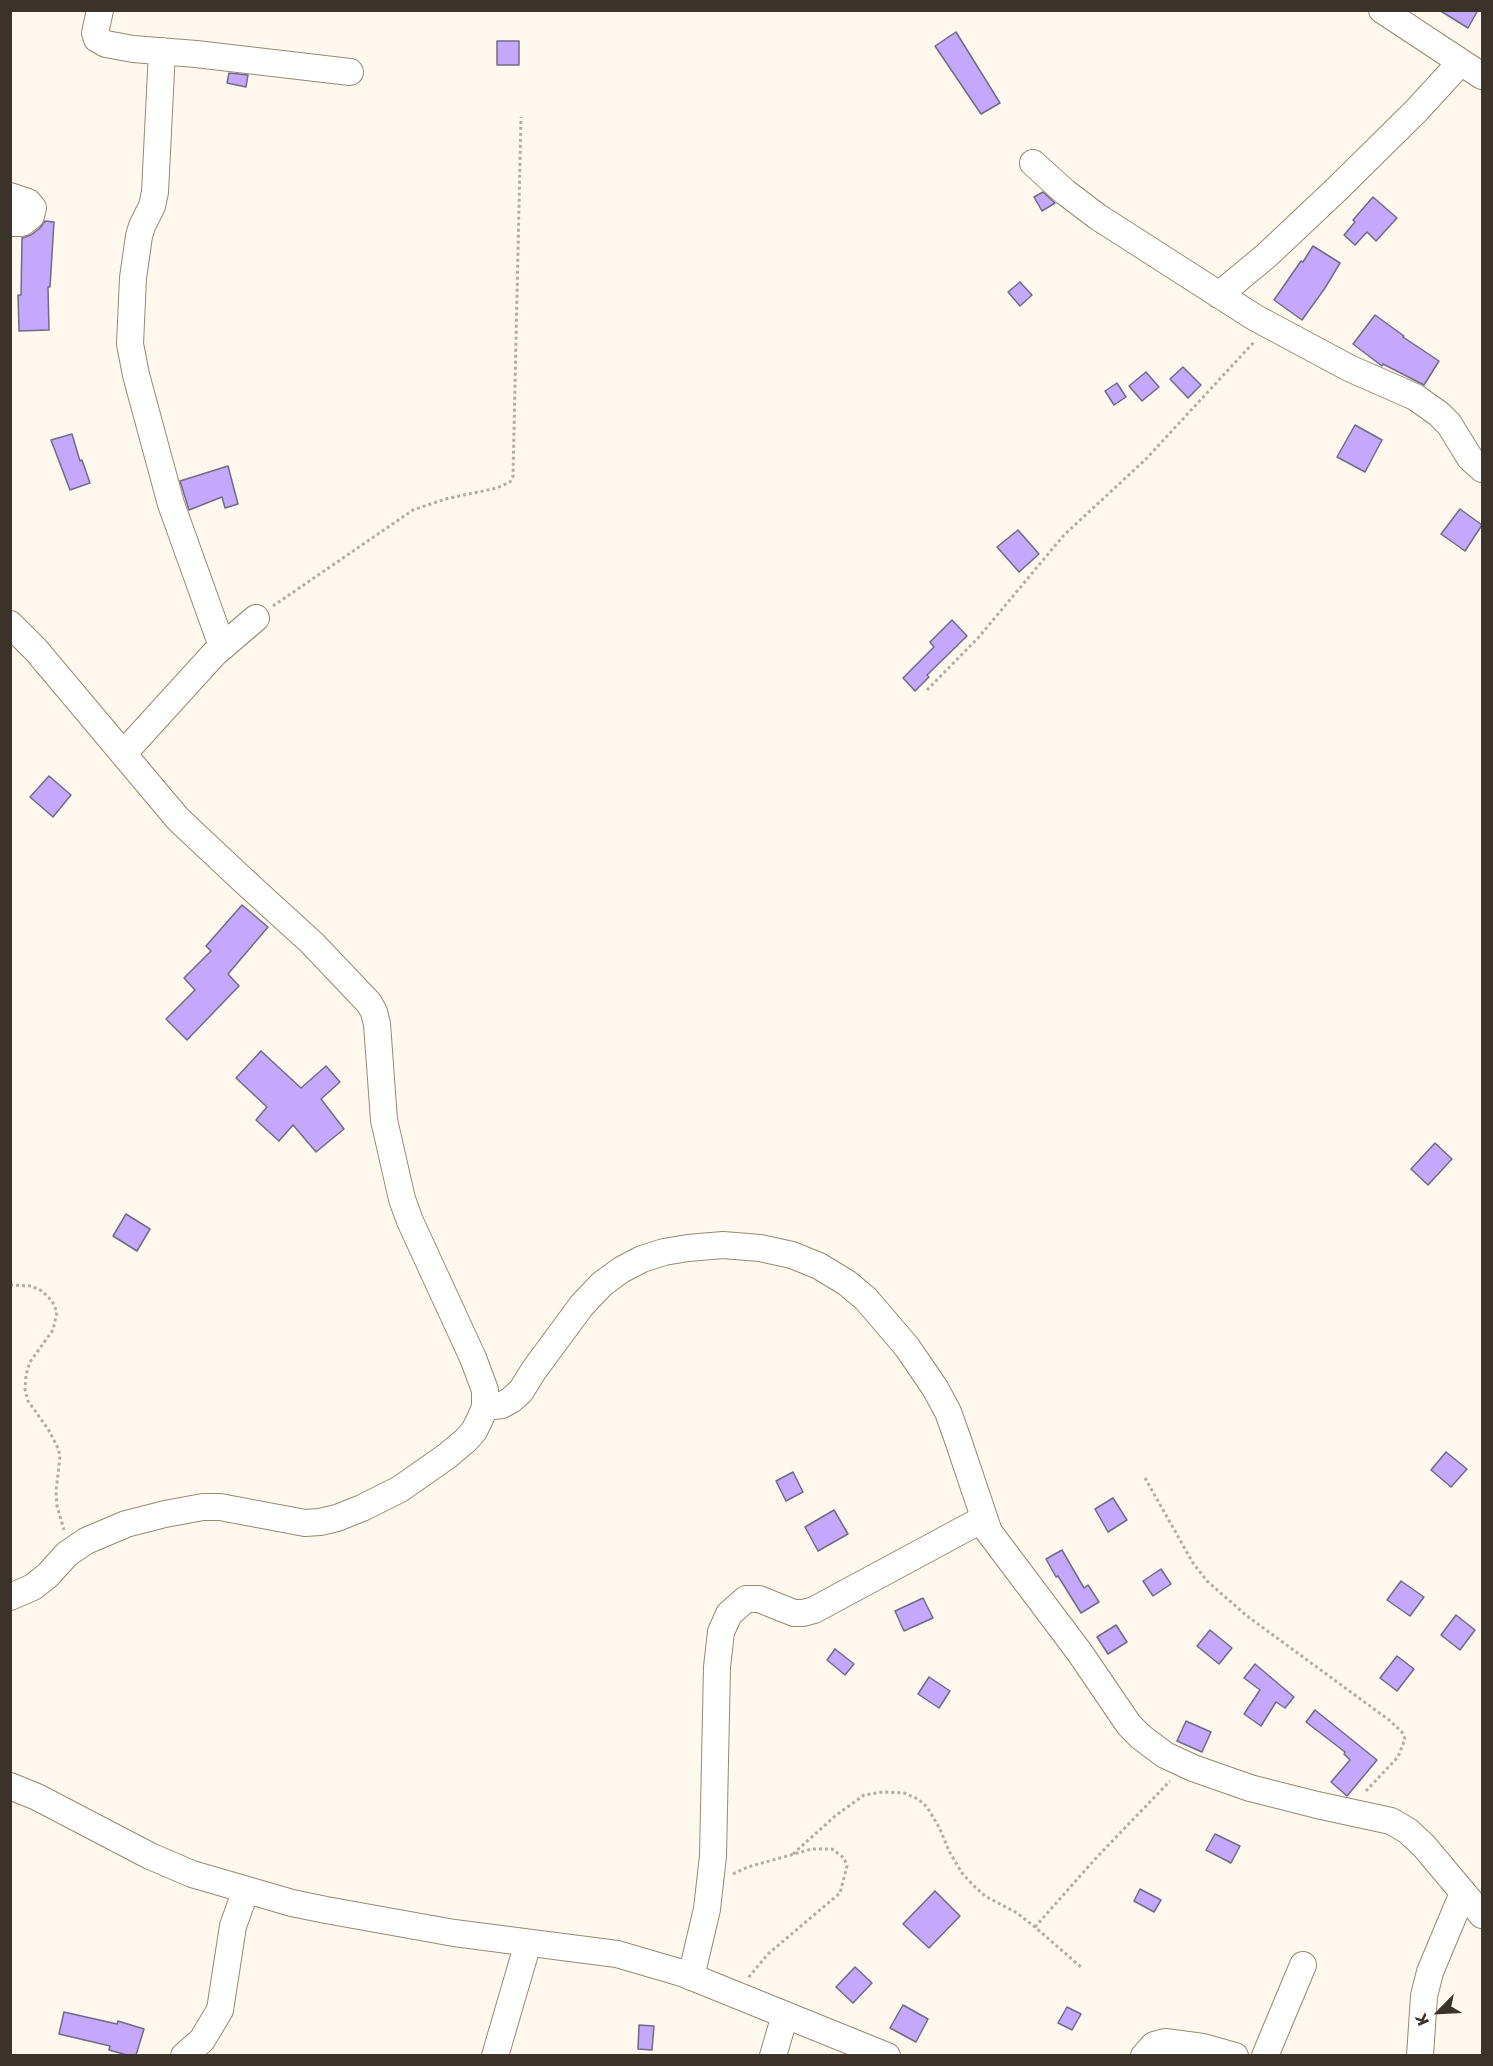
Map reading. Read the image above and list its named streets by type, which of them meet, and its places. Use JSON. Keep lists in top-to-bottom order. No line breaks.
{"north":"bottom left"}
